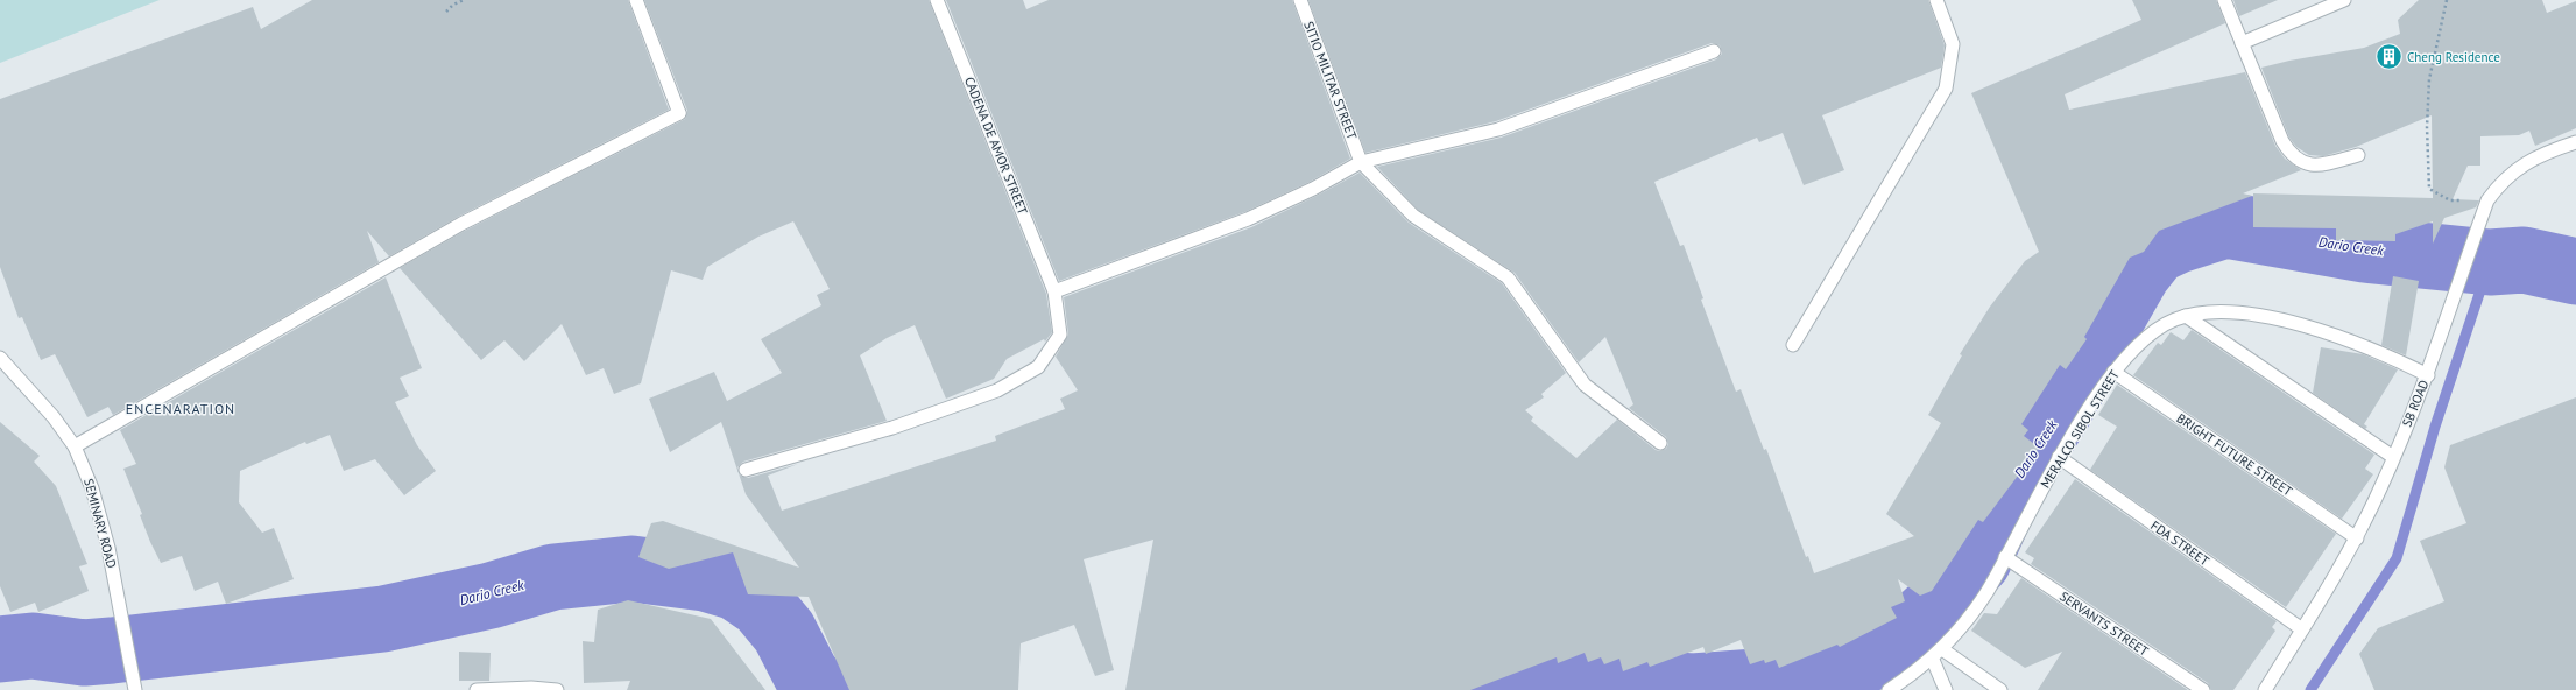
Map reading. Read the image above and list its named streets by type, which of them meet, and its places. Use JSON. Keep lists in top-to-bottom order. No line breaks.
{"streets":{"street":["SITIO MILITAR STREET","CADENA DE AMOR STREET","SB ROAD","MERALCO SIBOL STREET","BRIGHT FUTURE STREET","SEMINARY ROAD","FDA STREET","SERVANTS STREET"]},"crossings":[["SB ROAD","MERALCO SIBOL STREET"],["SB ROAD","BRIGHT FUTURE STREET"],["SB ROAD","FDA STREET"],["MERALCO SIBOL STREET","BRIGHT FUTURE STREET"],["MERALCO SIBOL STREET","FDA STREET"],["MERALCO SIBOL STREET","SERVANTS STREET"]],"districts":["ENCENARATION"],"water":["Dario Creek"],"places":{"building":["Cheng Residence"]}}
